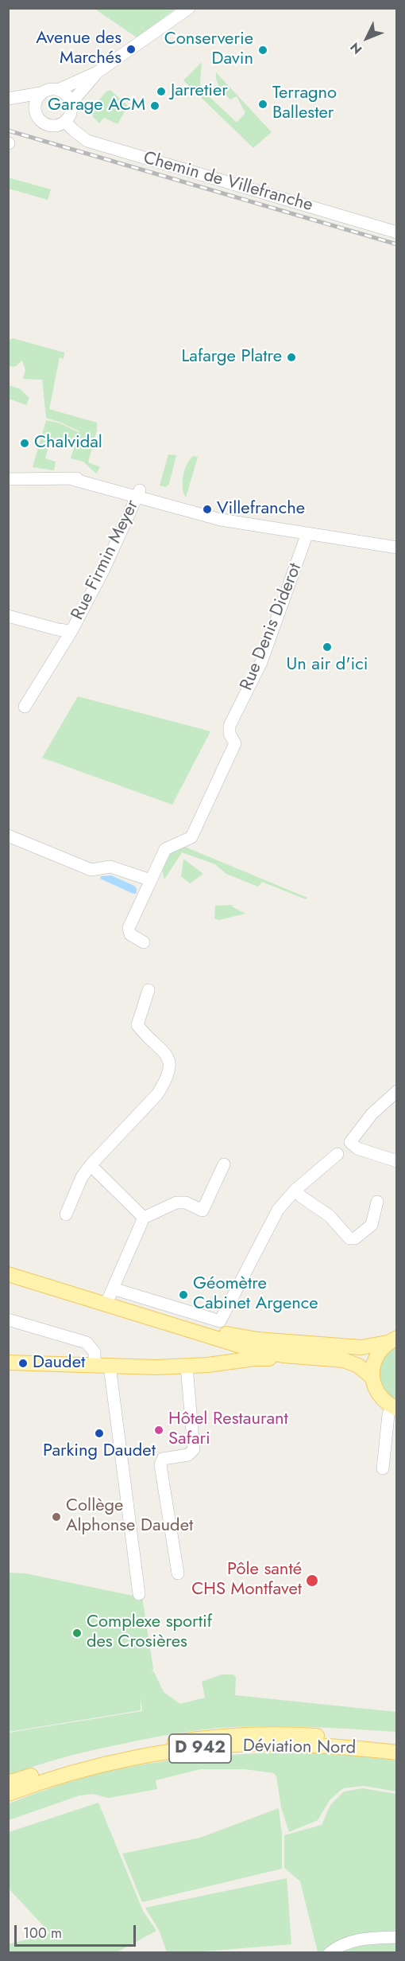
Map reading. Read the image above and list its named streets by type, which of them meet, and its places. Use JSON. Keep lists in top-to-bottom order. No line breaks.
{"streets":{"main road":["Déviation Nord","D 942"],"street":["Chemin de Villefranche","Rue Firmin Meyer","Rue Denis Diderot"]},"places":["Avenue des Marchés","Conserverie Davin","Jarretier","Terragno Ballester","Garage ACM","Lafarge Platre","Chalvidal","Villefranche","Un air d'ici","Géomètre Cabinet Argence","Daudet","Hôtel Restaurant Safari","Parking Daudet","Collège Alphonse Daudet","Pôle santé CHS Montfavet","Complexe sportif des Crosières"],"scale_bar":"100 m","north":"bottom left"}
